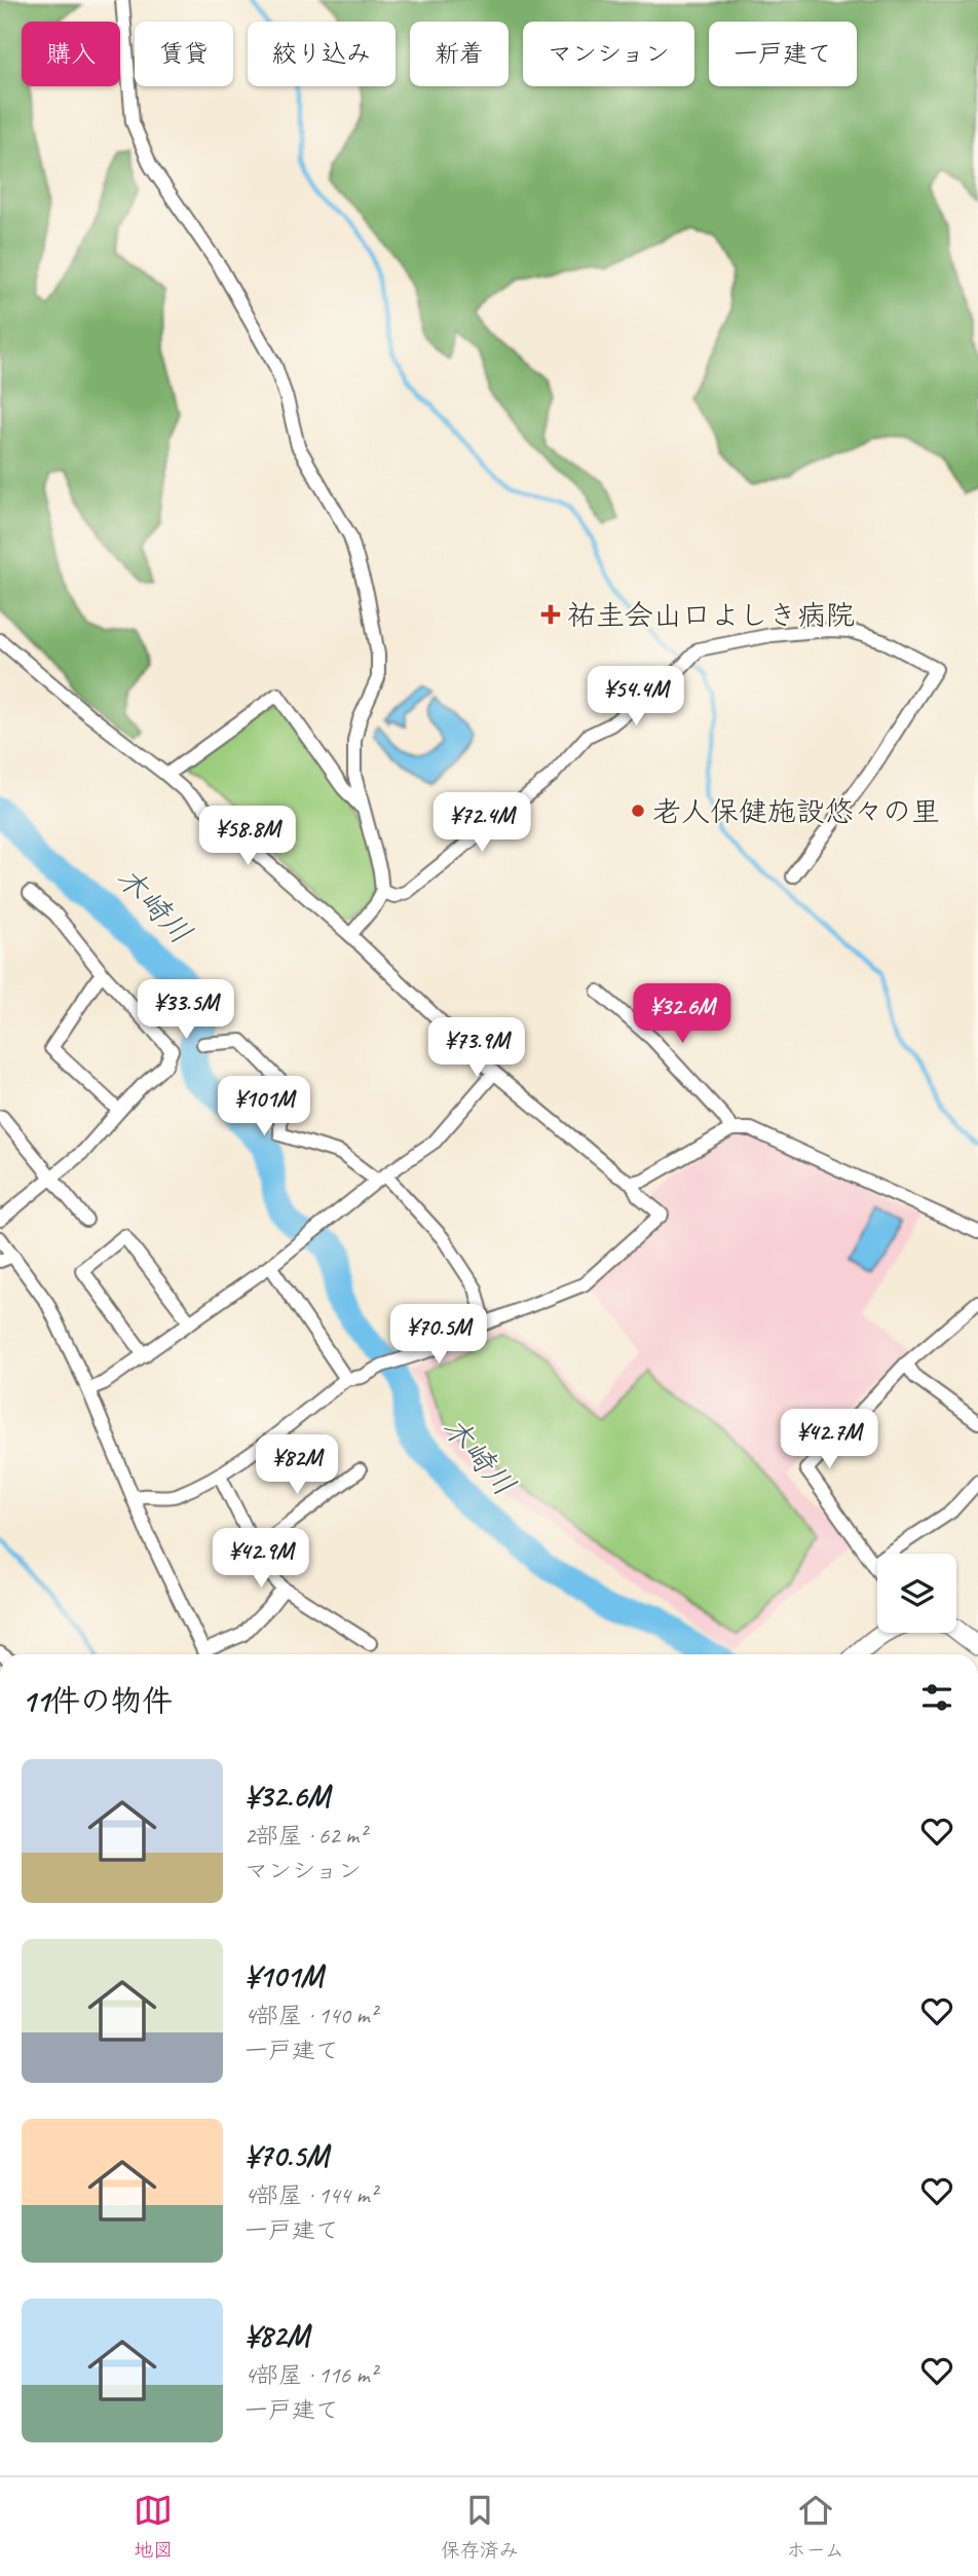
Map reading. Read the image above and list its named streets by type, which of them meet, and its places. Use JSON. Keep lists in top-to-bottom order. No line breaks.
{"water":["木崎川"],"places":{"health":["祐圭会山口よしき病院"],"other":["老人保健施設悠々の里"]},"page":{"chip":["購入","賃貸","絞り込み","新着","マンション","一戸建て"],"price":["¥54.4M","¥72.4M","¥58.8M","¥33.5M","¥32.6M","¥73.9M","¥101M","¥70.5M","¥42.7M","¥82M","¥42.9M"],"heading":"11件の物件","list":[{"name":"¥32.6M","note":"2部屋 · 62 m² · マンション"},{"name":"¥101M","note":"4部屋 · 140 m² · 一戸建て"},{"name":"¥70.5M","note":"4部屋 · 144 m² · 一戸建て"},{"name":"¥82M","note":"4部屋 · 116 m² · 一戸建て"}],"tabs":["地図","保存済み","ホーム"]}}
